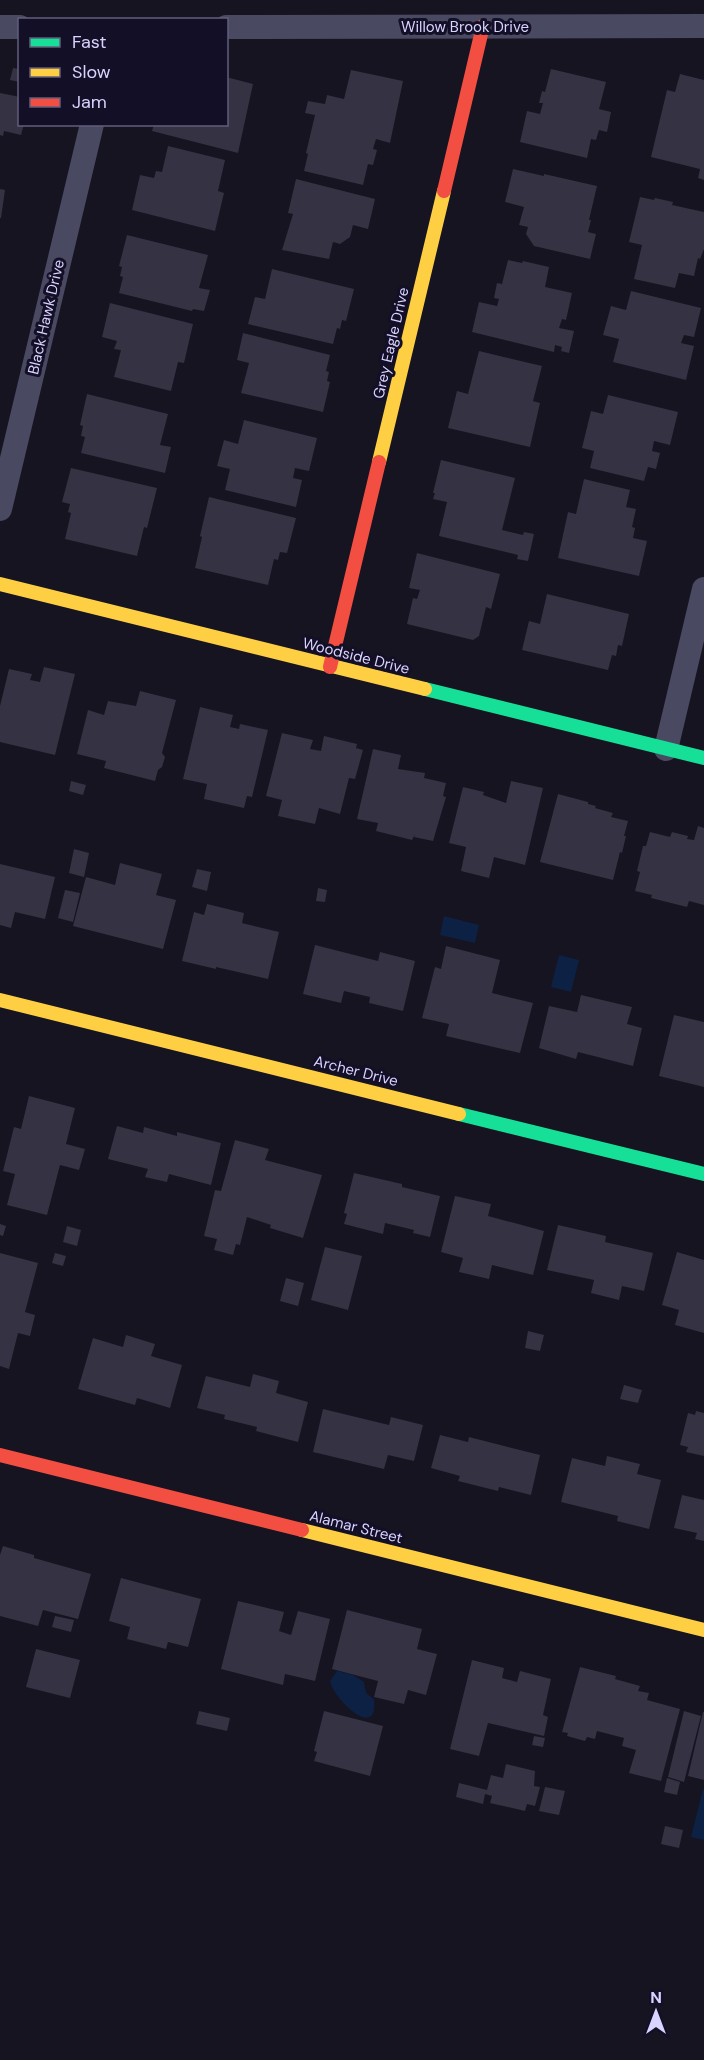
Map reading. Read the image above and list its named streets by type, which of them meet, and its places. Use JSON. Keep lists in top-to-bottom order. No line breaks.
{"streets":{"street":["Willow Brook Drive","Black Hawk Drive","Grey Eagle Drive","Woodside Drive","Archer Drive","Alamar Street"]},"crossings":[["Willow Brook Drive","Grey Eagle Drive"],["Grey Eagle Drive","Woodside Drive"]],"legend":["Fast","Slow","Jam"],"north":"top"}
